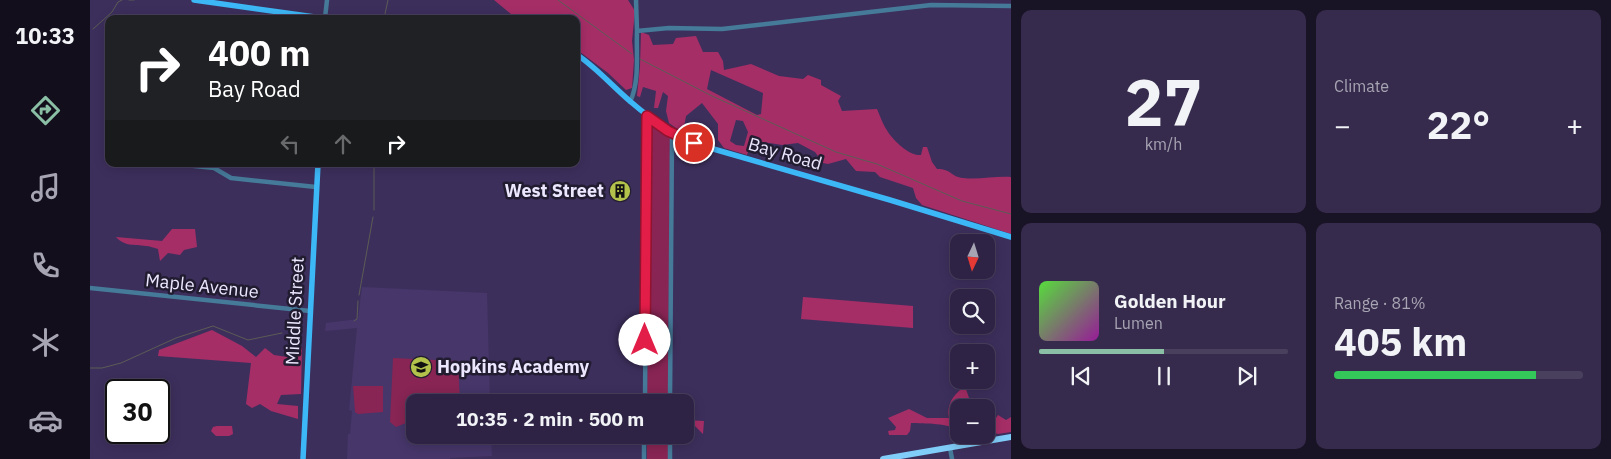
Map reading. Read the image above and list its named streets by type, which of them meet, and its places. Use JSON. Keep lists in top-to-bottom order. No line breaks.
{"streets":{"main road":["Bay Road","Middle Street"],"street":["Maple Avenue"]},"crossings":[["Maple Avenue","Middle Street"]],"places":{"building":["West Street"],"school or university":["Hopkins Academy"]},"north":"bottom","page":{"tabs":"10:33","tile":[["27","km/h"],"Climate",["Range · 81%","405 km"]],"turn":["400 m","Bay Road"],"heat":["−","22°","+"],"map_buttons":["+","−"],"song":["Golden Hour","Lumen"],"limit":"30","trip":"10:35 · 2 min · 500 m"}}
